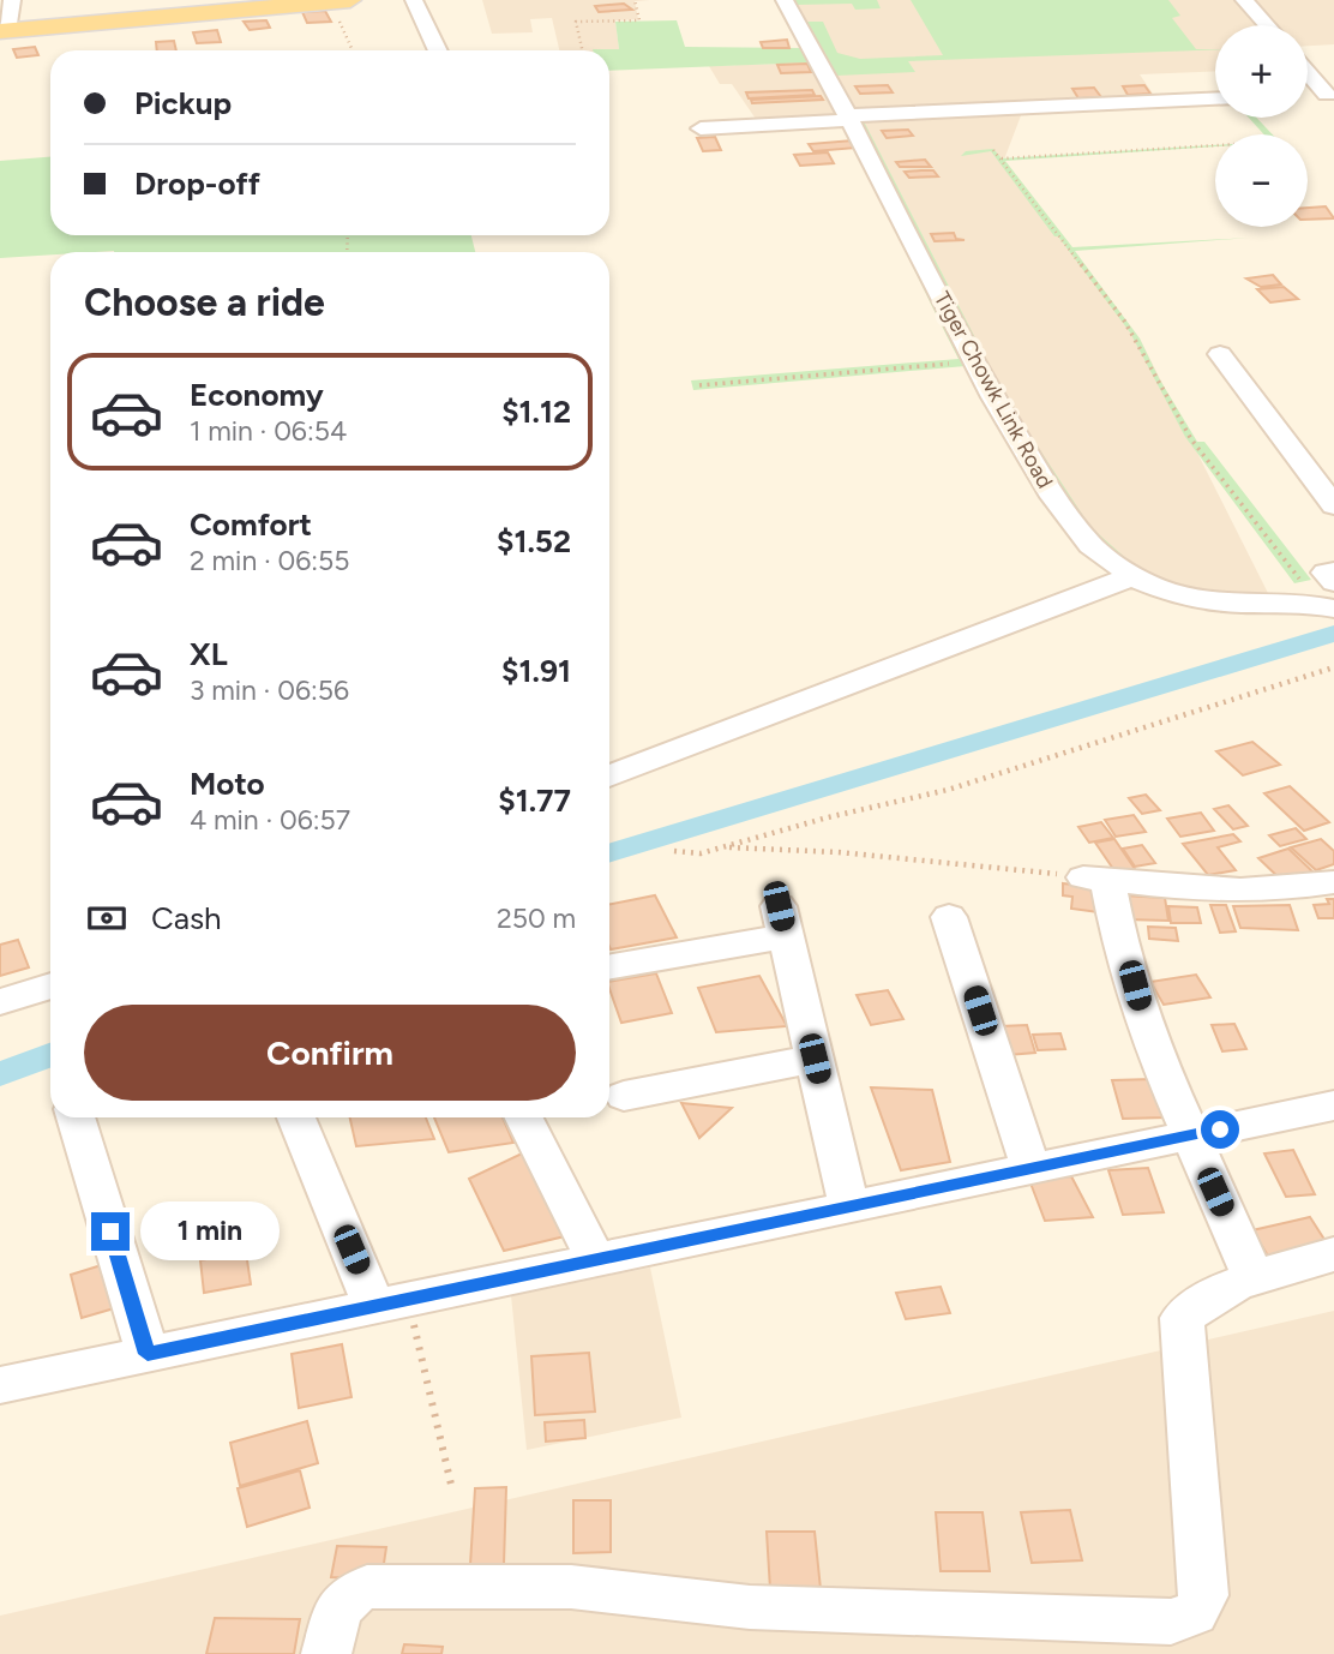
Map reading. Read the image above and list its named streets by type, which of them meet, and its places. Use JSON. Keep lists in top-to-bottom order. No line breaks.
{"streets":{"street":["Tiger Chowk Link Road"]},"page":{"map_buttons":["+","−"],"banner":["Pickup","Drop-off"],"heading":"Choose a ride","list":[{"name":"Economy","note":"1 min · 06:54","value":"$1.12"},{"name":"Comfort","note":"2 min · 06:55","value":"$1.52"},{"name":"XL","note":"3 min · 06:56","value":"$1.91"},{"name":"Moto","note":"4 min · 06:57","value":"$1.77"}],"pay":["Cash","250 m"],"buttons":"Confirm","bubble":"1 min"}}
